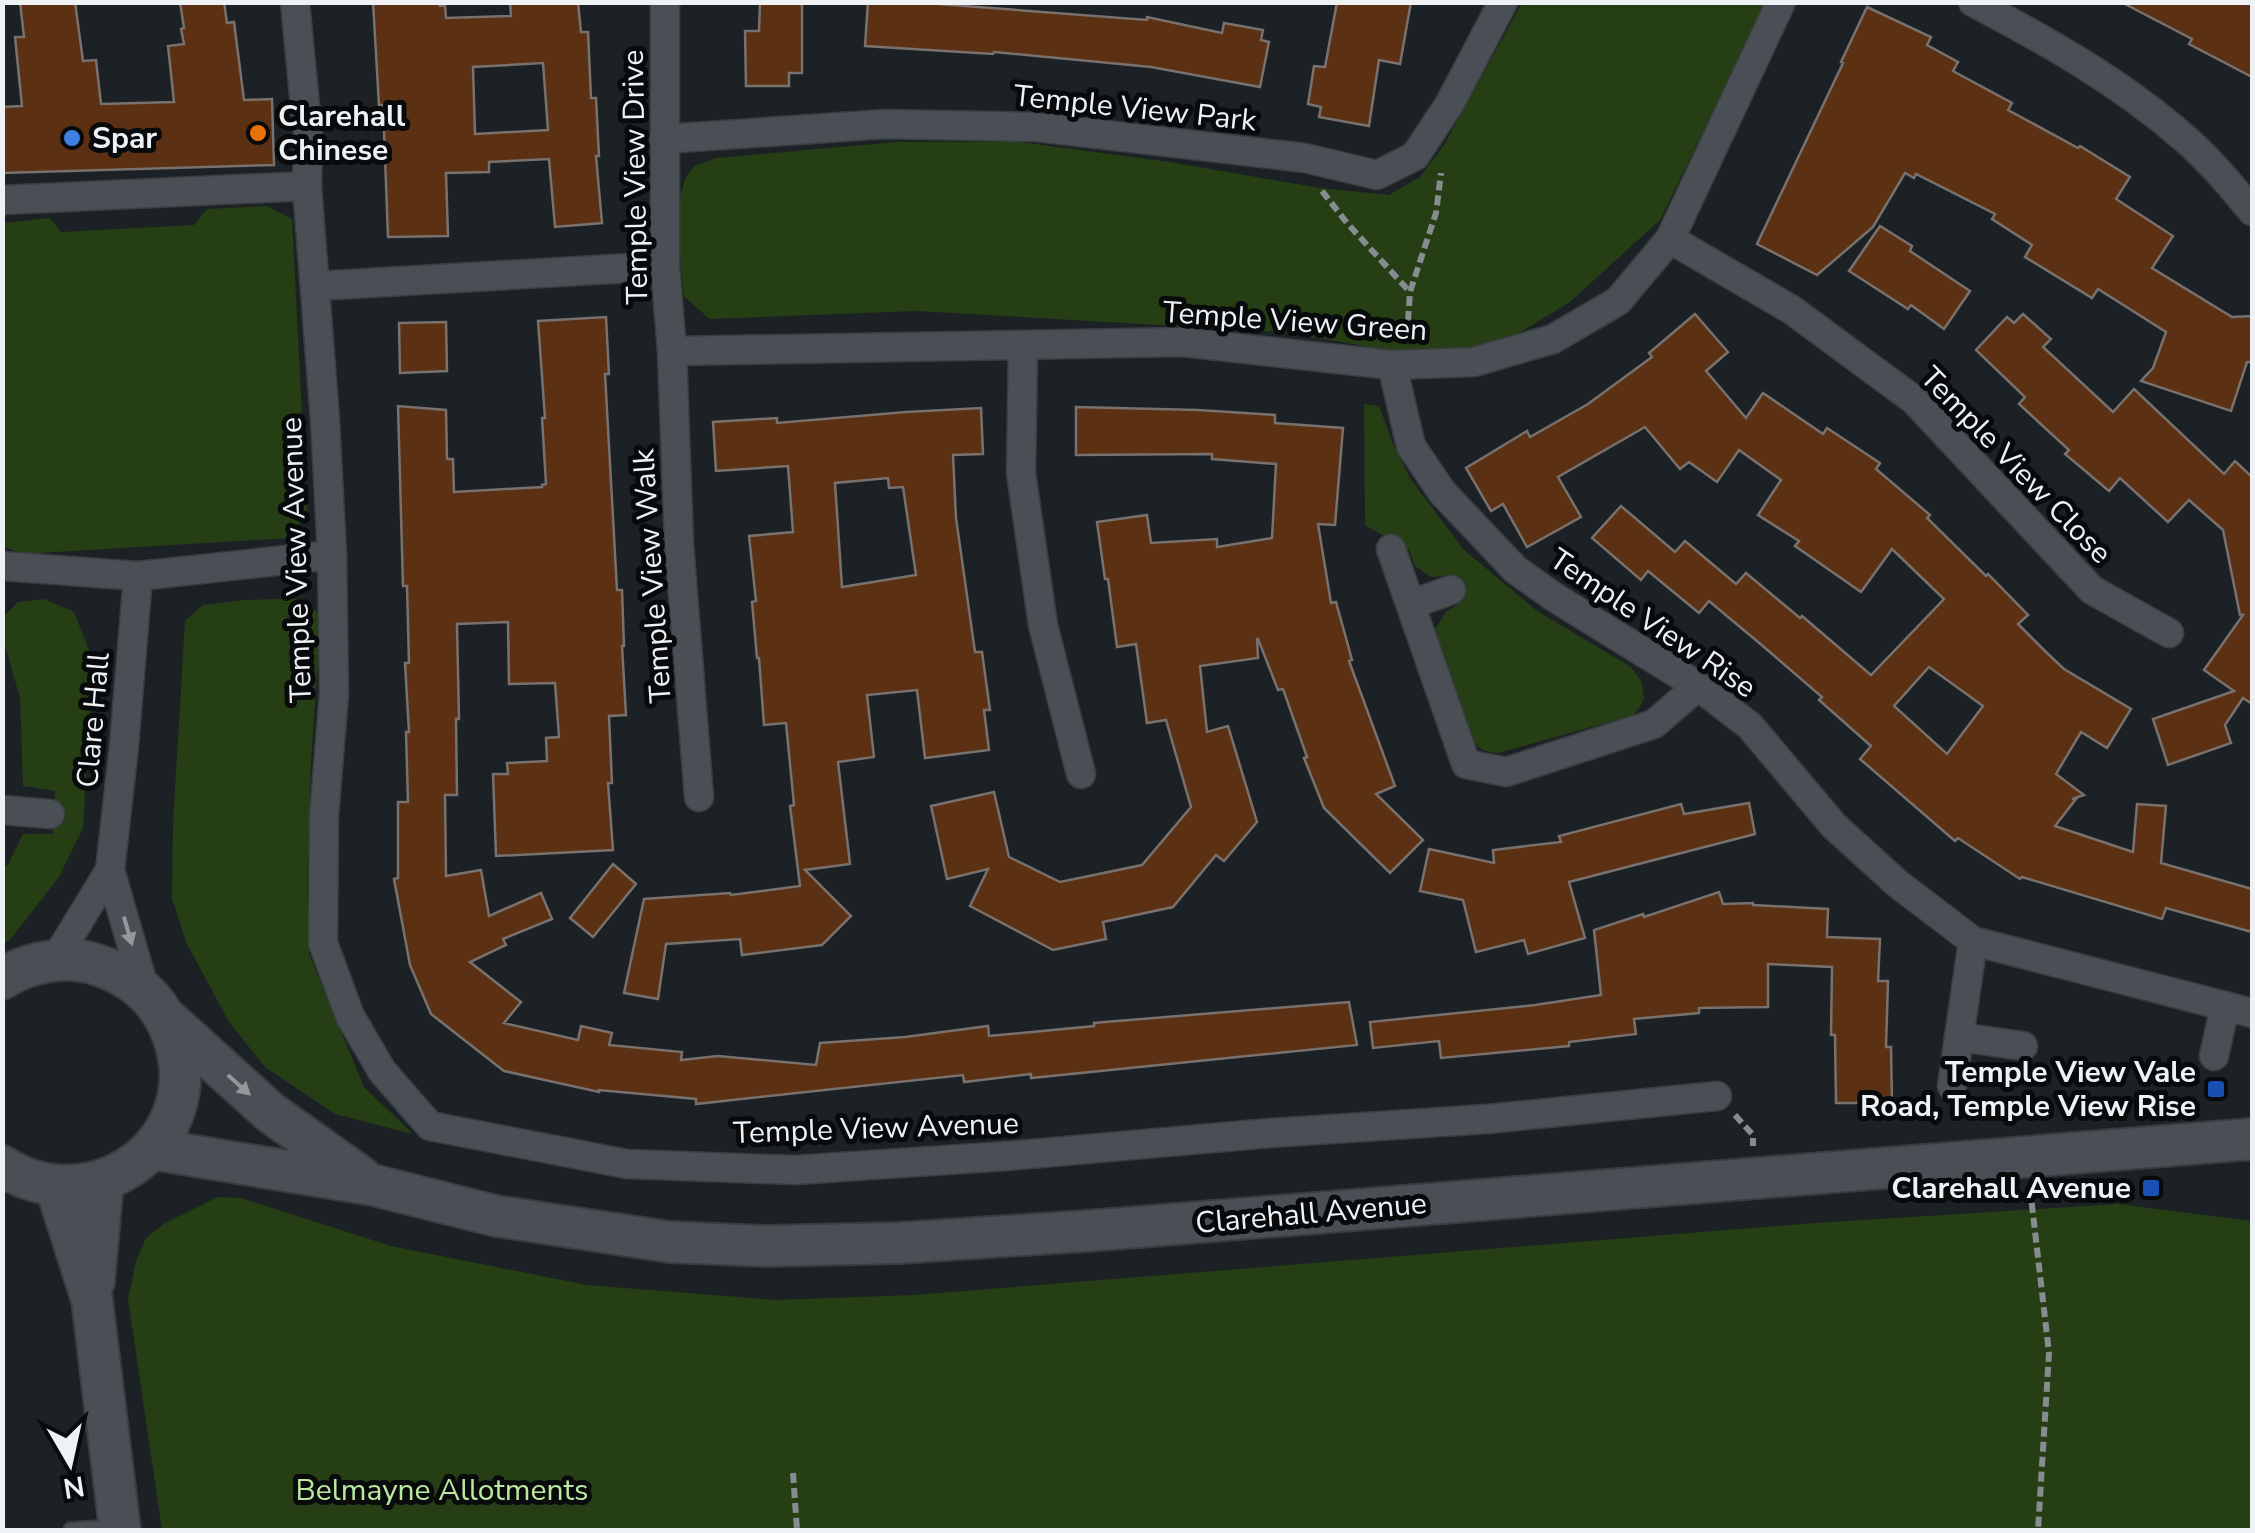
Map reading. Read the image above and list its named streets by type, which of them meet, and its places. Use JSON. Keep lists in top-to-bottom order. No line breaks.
{"streets":{"main road":["Clarehall Avenue"],"street":["Temple View Park","Temple View Drive","Temple View Green","Temple View Close","Temple View Avenue","Temple View Walk","Temple View Rise","Clare Hall"]},"crossings":[["Temple View Park","Temple View Drive"],["Temple View Drive","Temple View Green"],["Temple View Drive","Temple View Walk"],["Temple View Green","Temple View Close"],["Temple View Green","Temple View Walk"],["Temple View Green","Temple View Rise"],["Clare Hall","Clarehall Avenue"]],"parks":["Belmayne Allotments"],"places":{"other":["Clarehall Chinese","Spar"],"transit":["Temple View Vale Road, Temple View Rise","Clarehall Avenue"]},"north":"bottom"}
